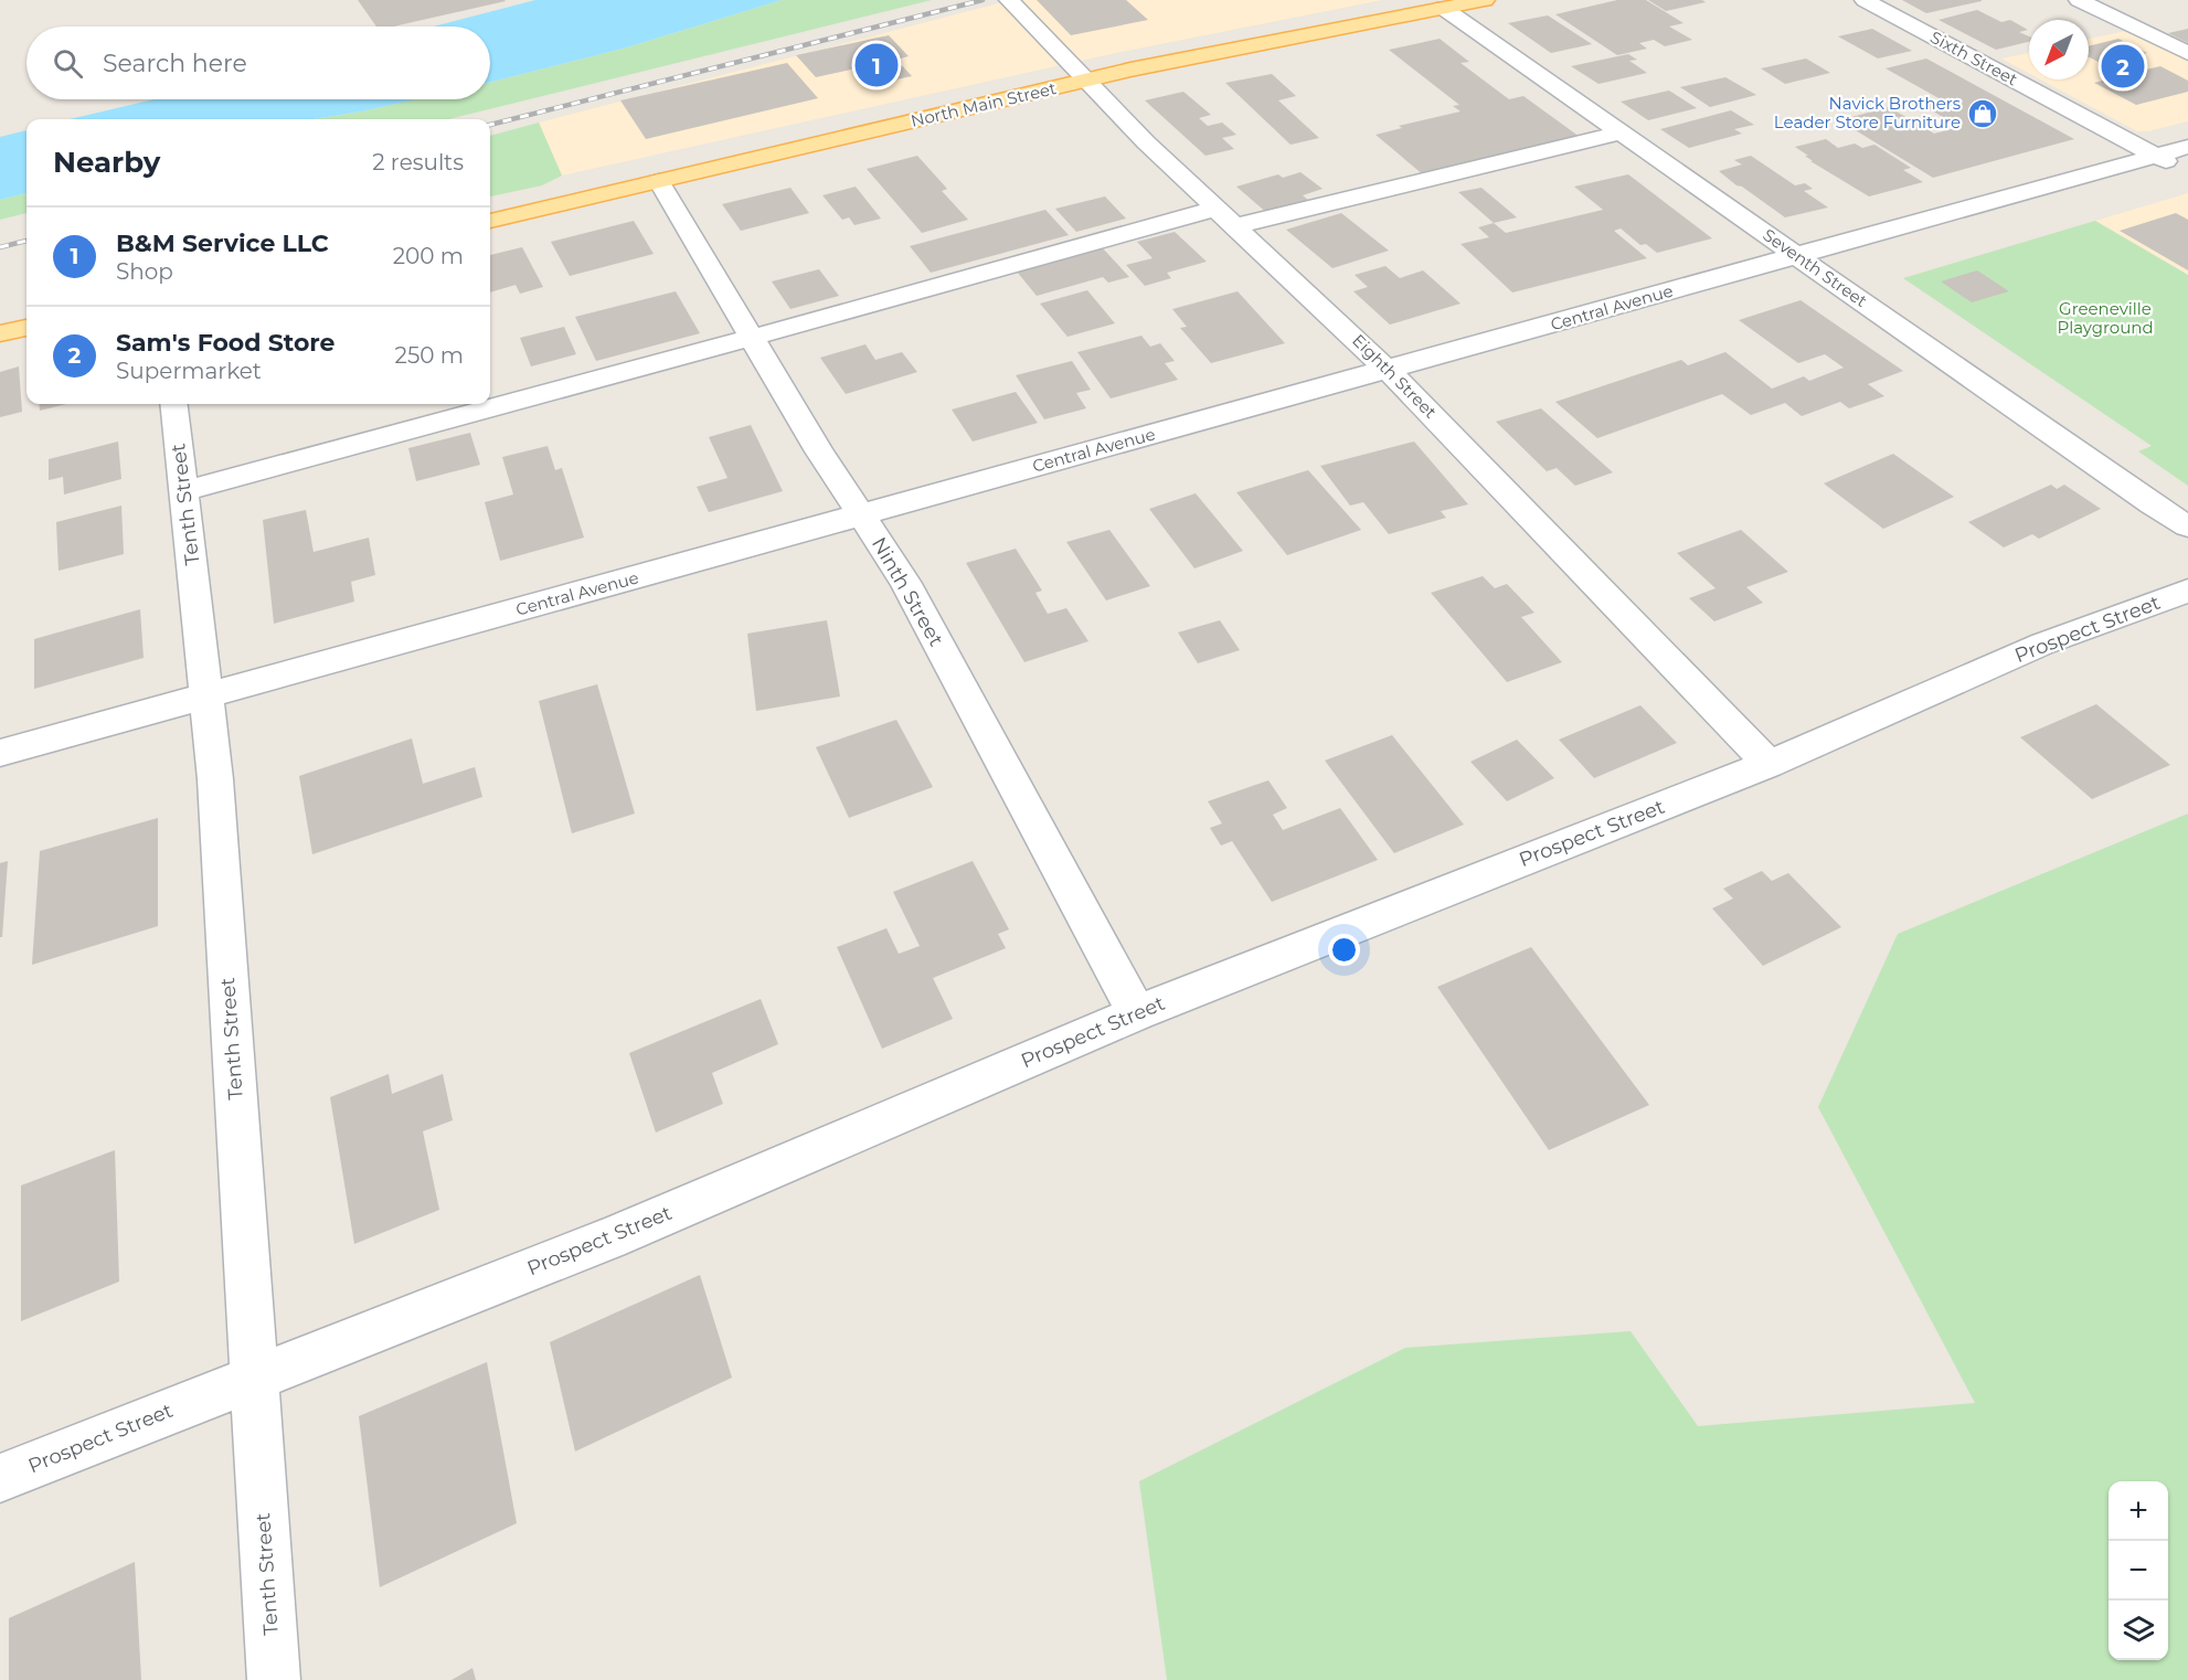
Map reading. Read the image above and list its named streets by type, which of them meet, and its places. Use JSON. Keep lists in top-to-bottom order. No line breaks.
{"streets":{"main road":["North Main Street"],"street":["Sixth Street","Seventh Street","Central Avenue","Eighth Street","Tenth Street","Ninth Street","Prospect Street"]},"crossings":[["Sixth Street","Central Avenue"],["North Main Street","Seventh Street"],["North Main Street","Eighth Street"],["North Main Street","Ninth Street"],["Seventh Street","Central Avenue"],["Central Avenue","Eighth Street"],["Central Avenue","Tenth Street"],["Central Avenue","Ninth Street"],["Eighth Street","Prospect Street"],["Tenth Street","Prospect Street"],["Ninth Street","Prospect Street"]],"parks":["Greeneville Playground"],"places":{"shop":["Navick Brothers Leader Store Furniture"]},"north":"bottom left","page":{"search":"Search here","pins":["1","2"],"heading":["Nearby","2 results"],"list":[{"mark":"1","name":"B&M Service LLC","note":"Shop","value":"200 m"},{"mark":"2","name":"Sam's Food Store","note":"Supermarket","value":"250 m"}],"map_buttons":["+","−"]}}
